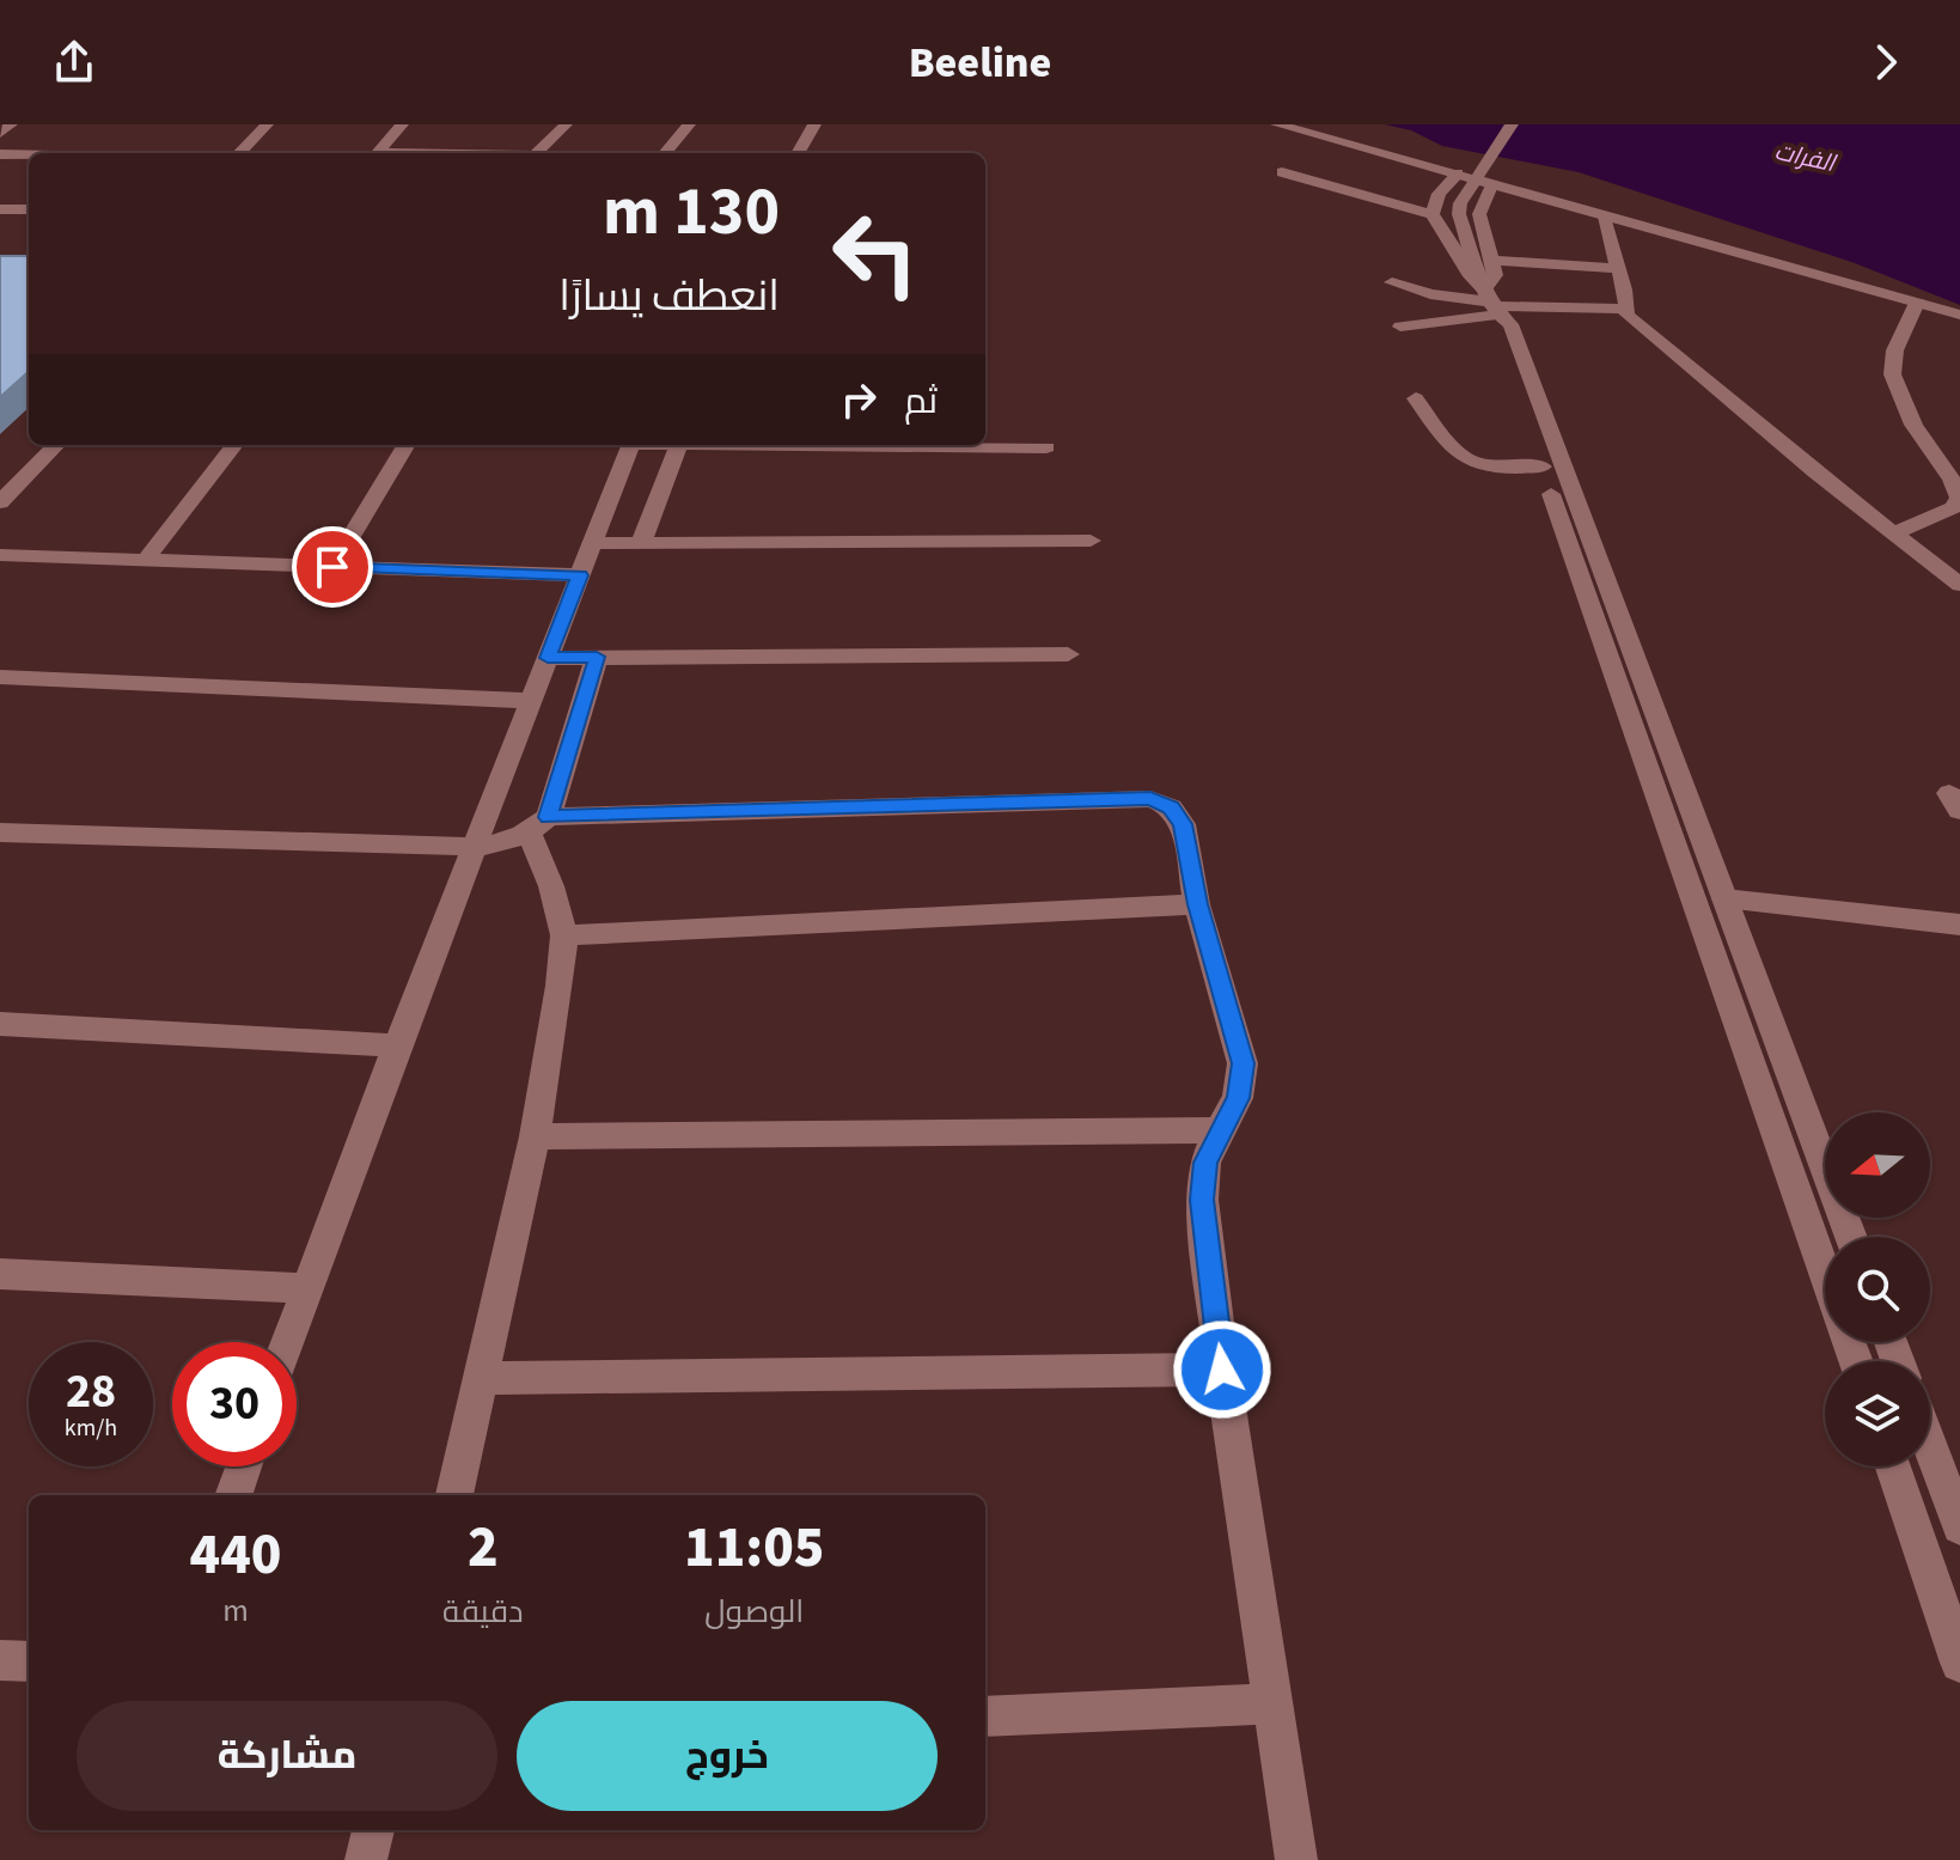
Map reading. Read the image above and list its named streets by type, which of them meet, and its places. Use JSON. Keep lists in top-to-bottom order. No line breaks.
{"water":["الفرات"],"north":"left","page":{"header":"Beeline","turn":["130 m","انعطف يسارًا"],"then":"ثم","speed":"28 km/h","limit":"30","eta":["11:05","الوصول","2","دقيقة","440","m"],"buttons":["خروج","مشاركة"]}}
